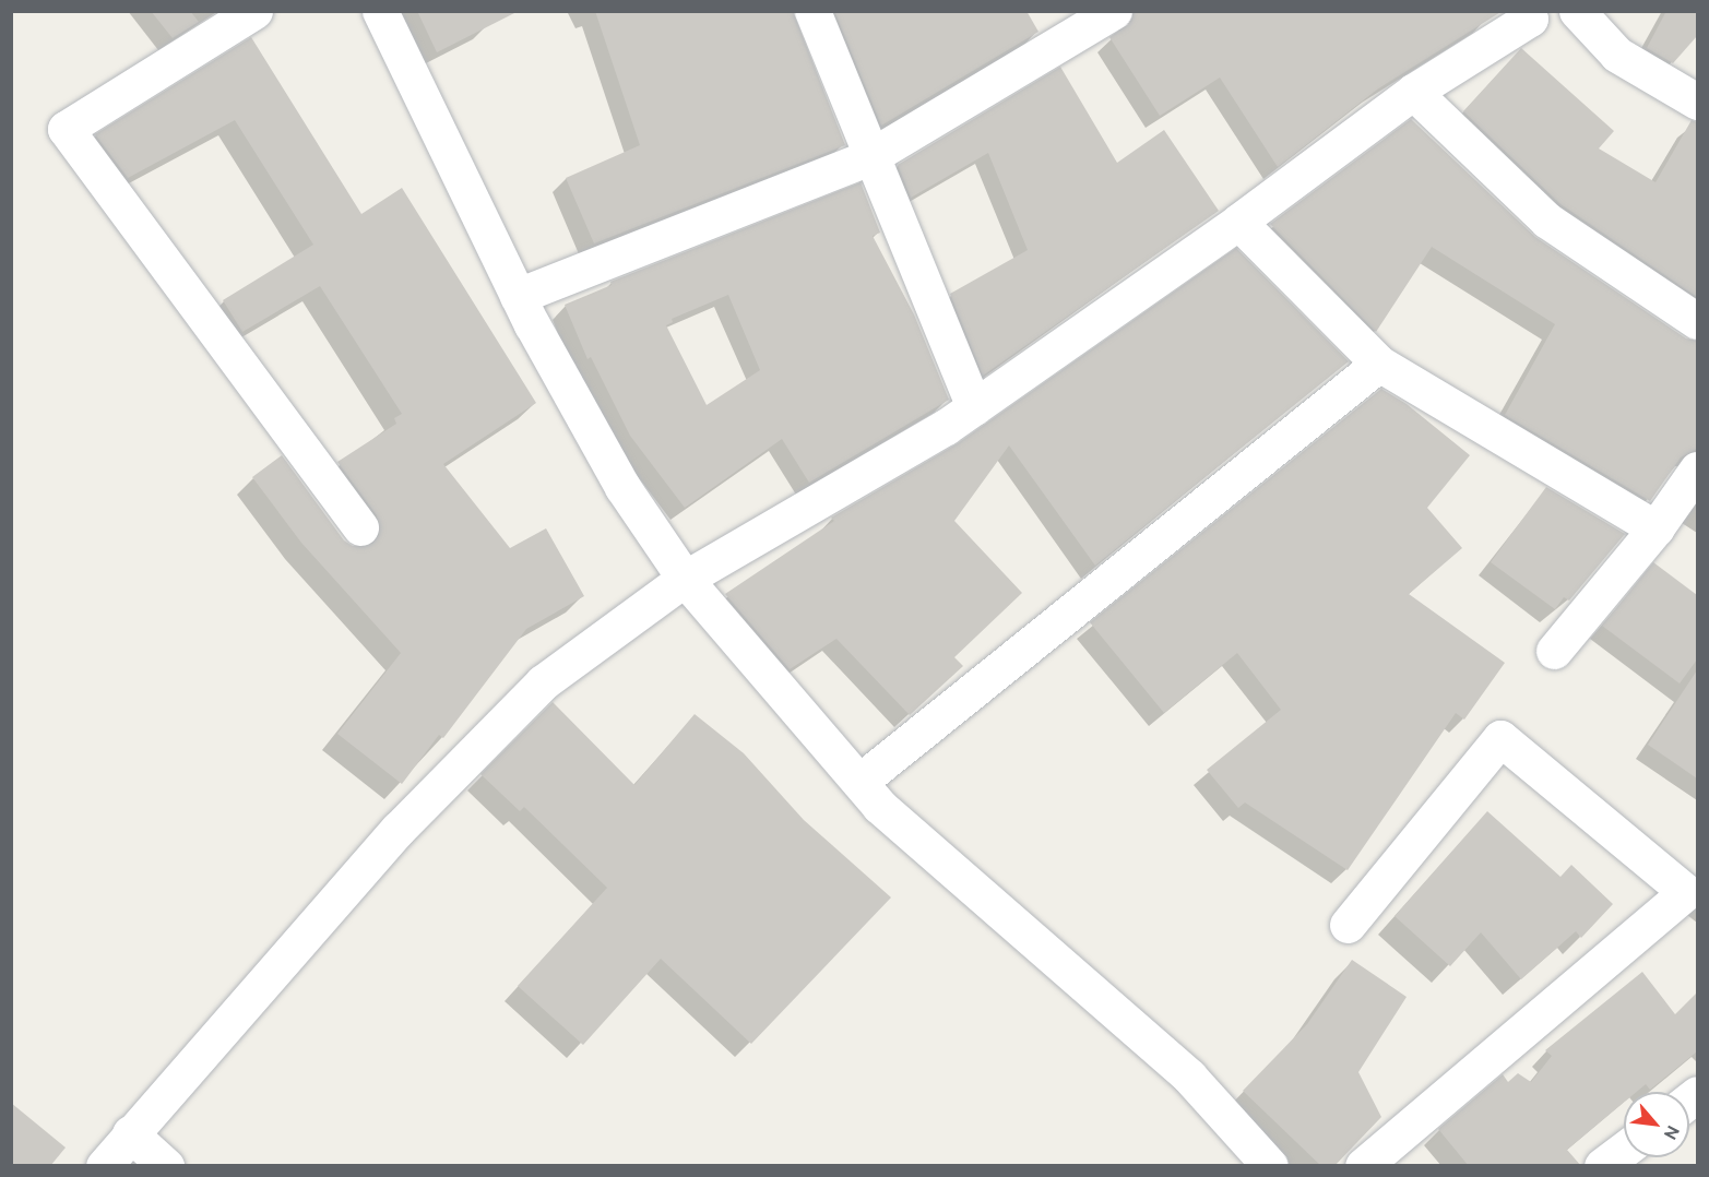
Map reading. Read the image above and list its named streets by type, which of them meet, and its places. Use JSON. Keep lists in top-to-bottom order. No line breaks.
{"north":"bottom right"}
